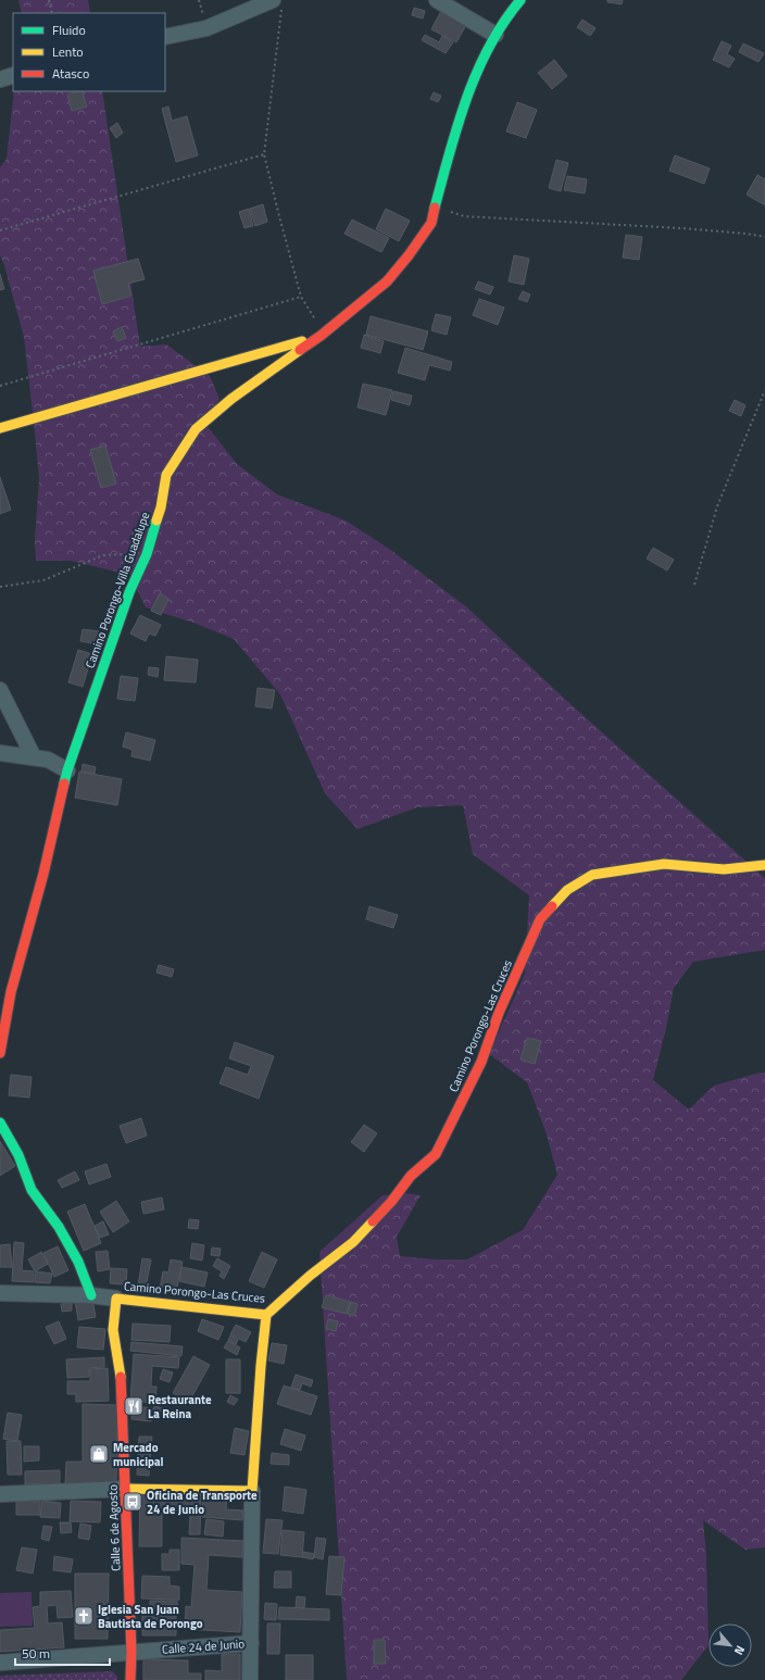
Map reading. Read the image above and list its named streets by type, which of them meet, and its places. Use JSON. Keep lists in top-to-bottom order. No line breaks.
{"streets":{"street":["Camino Porongo-Villa Guadalupe","Camino Porongo-Las Cruces","Calle 6 de Agosto","Calle 24 de Junio"]},"crossings":[["Camino Porongo-Las Cruces","Calle 6 de Agosto"],["Calle 6 de Agosto","Calle 24 de Junio"]],"places":{"restaurant":["Restaurante La Reina"],"shop":["Mercado municipal"],"bus stop":["Oficina de Transporte 24 de Junio"],"church":["Iglesia San Juan Bautista de Porongo"]},"legend":["Fluido","Lento","Atasco"],"scale_bar":"50 m","north":"bottom right"}
